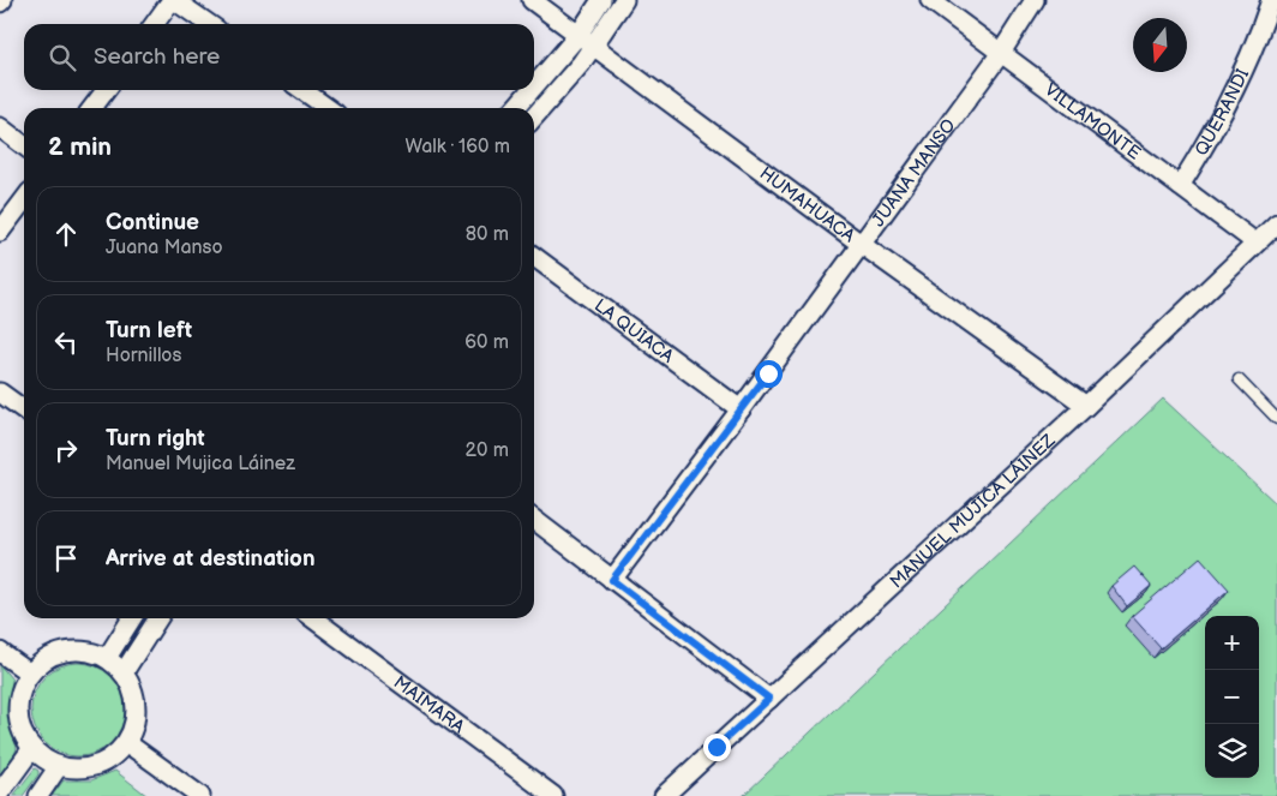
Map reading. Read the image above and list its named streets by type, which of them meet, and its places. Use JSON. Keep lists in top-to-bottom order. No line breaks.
{"streets":{"street":["QUERANDI","VILLAMONTE","JUANA MANSO","HUMAHUACA","LA QUIACA","MANUEL MUJICA LÁINEZ","MAIMARA"]},"crossings":[["QUERANDI","VILLAMONTE"],["VILLAMONTE","JUANA MANSO"],["VILLAMONTE","MANUEL MUJICA LÁINEZ"],["JUANA MANSO","HUMAHUACA"],["JUANA MANSO","LA QUIACA"],["HUMAHUACA","MANUEL MUJICA LÁINEZ"]],"north":"bottom","page":{"search":"Search here","heading":["2 min","Walk · 160 m"],"list":[["Continue","Juana Manso","80 m"],["Turn left","Hornillos","60 m"],["Turn right","Manuel Mujica Láinez","20 m"],"Arrive at destination"],"map_buttons":["+","−"]}}
